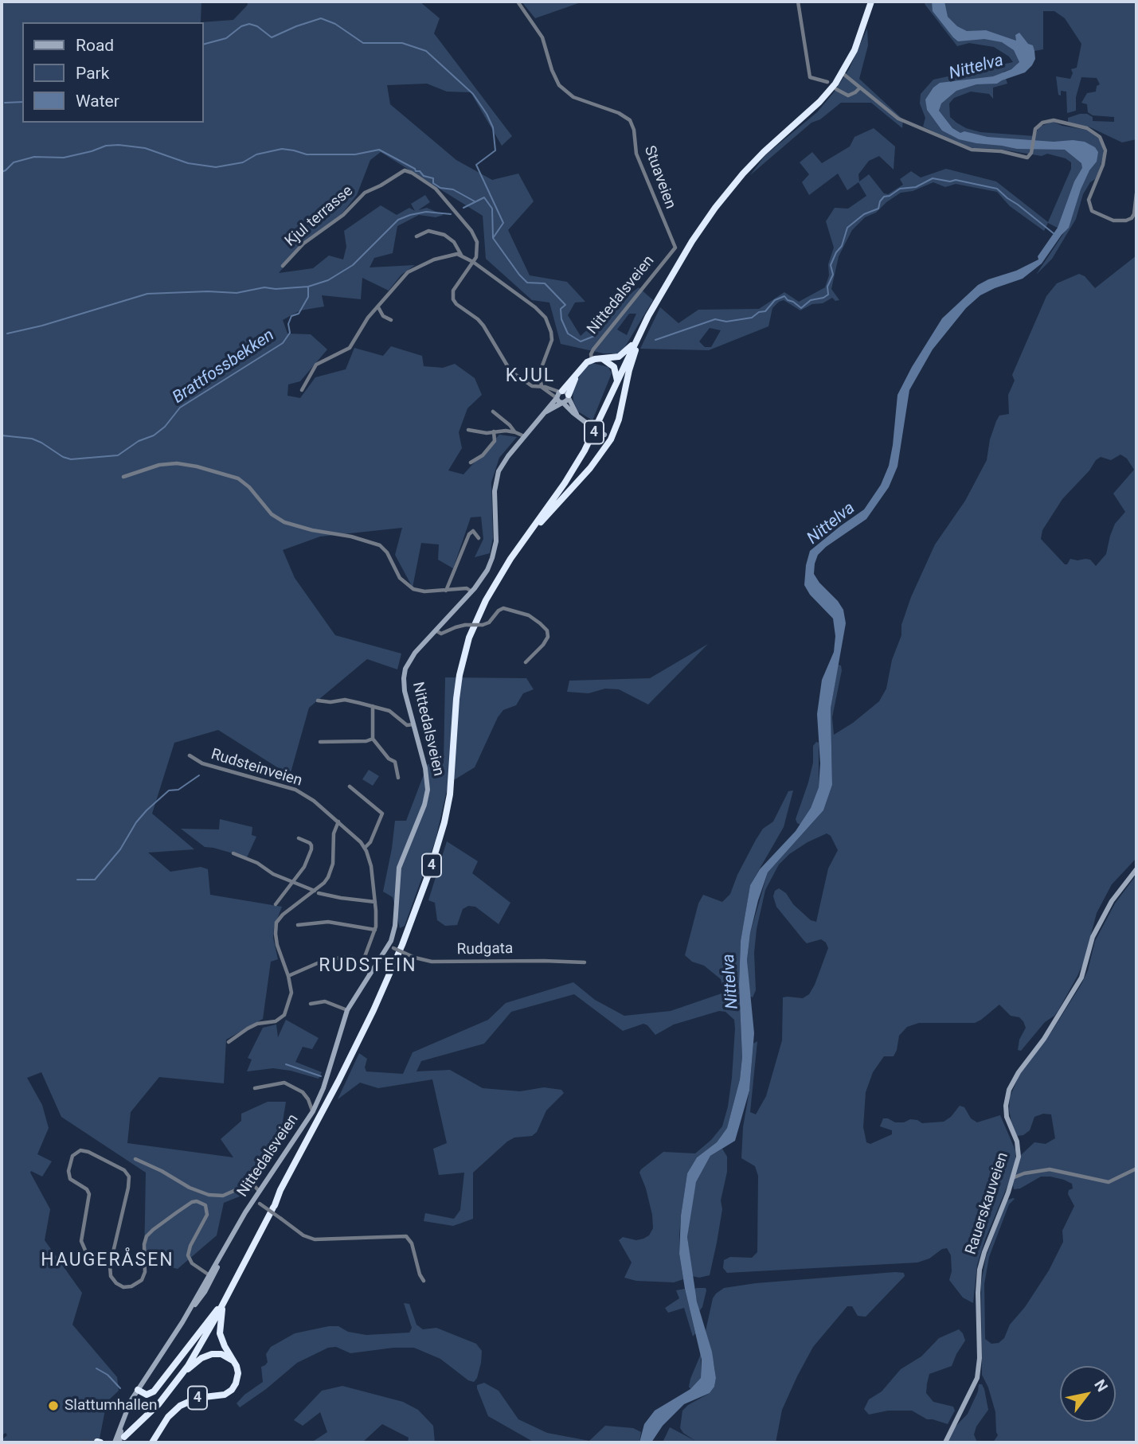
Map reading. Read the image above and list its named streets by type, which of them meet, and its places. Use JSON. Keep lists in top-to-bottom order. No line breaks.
{"streets":{"highway":["4"],"main road":["Nittedalsveien","Rauerskauveien"],"street":["Stuaveien","Kjul terrasse","Rudsteinveien","Rudgata"]},"crossings":[["Stuaveien","Nittedalsveien"],["Nittedalsveien","4"],["Nittedalsveien","Rudsteinveien"],["Nittedalsveien","Rudgata"]],"districts":["KJUL","RUDSTEIN","HAUGERÅSEN"],"water":["Nittelva","Brattfossbekken"],"places":["Slattumhallen"],"legend":["Road","Park","Water"],"north":"top right"}
